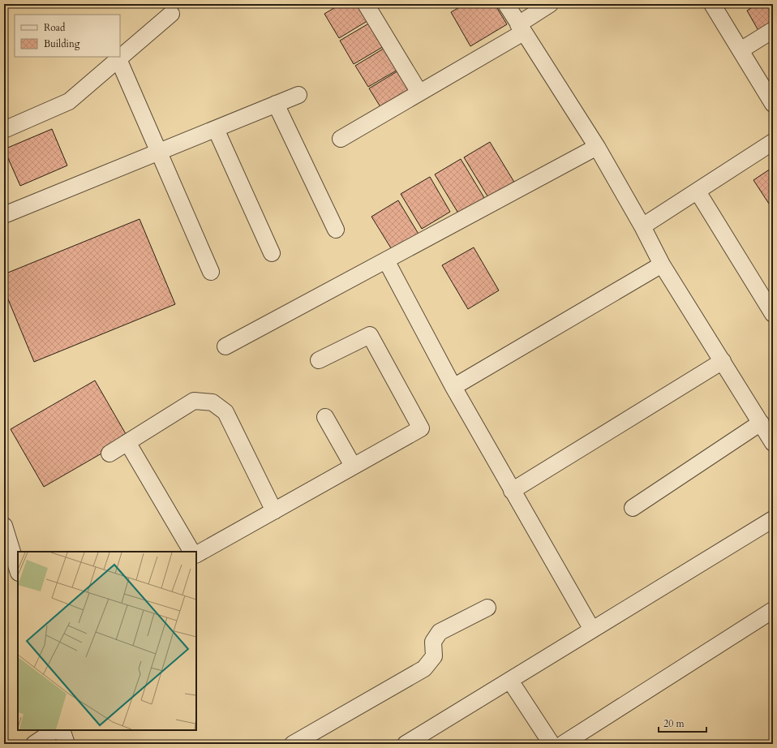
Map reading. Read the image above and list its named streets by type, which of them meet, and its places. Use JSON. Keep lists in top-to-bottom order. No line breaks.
{"legend":["Road","Building"],"scale_bar":"20 m"}
